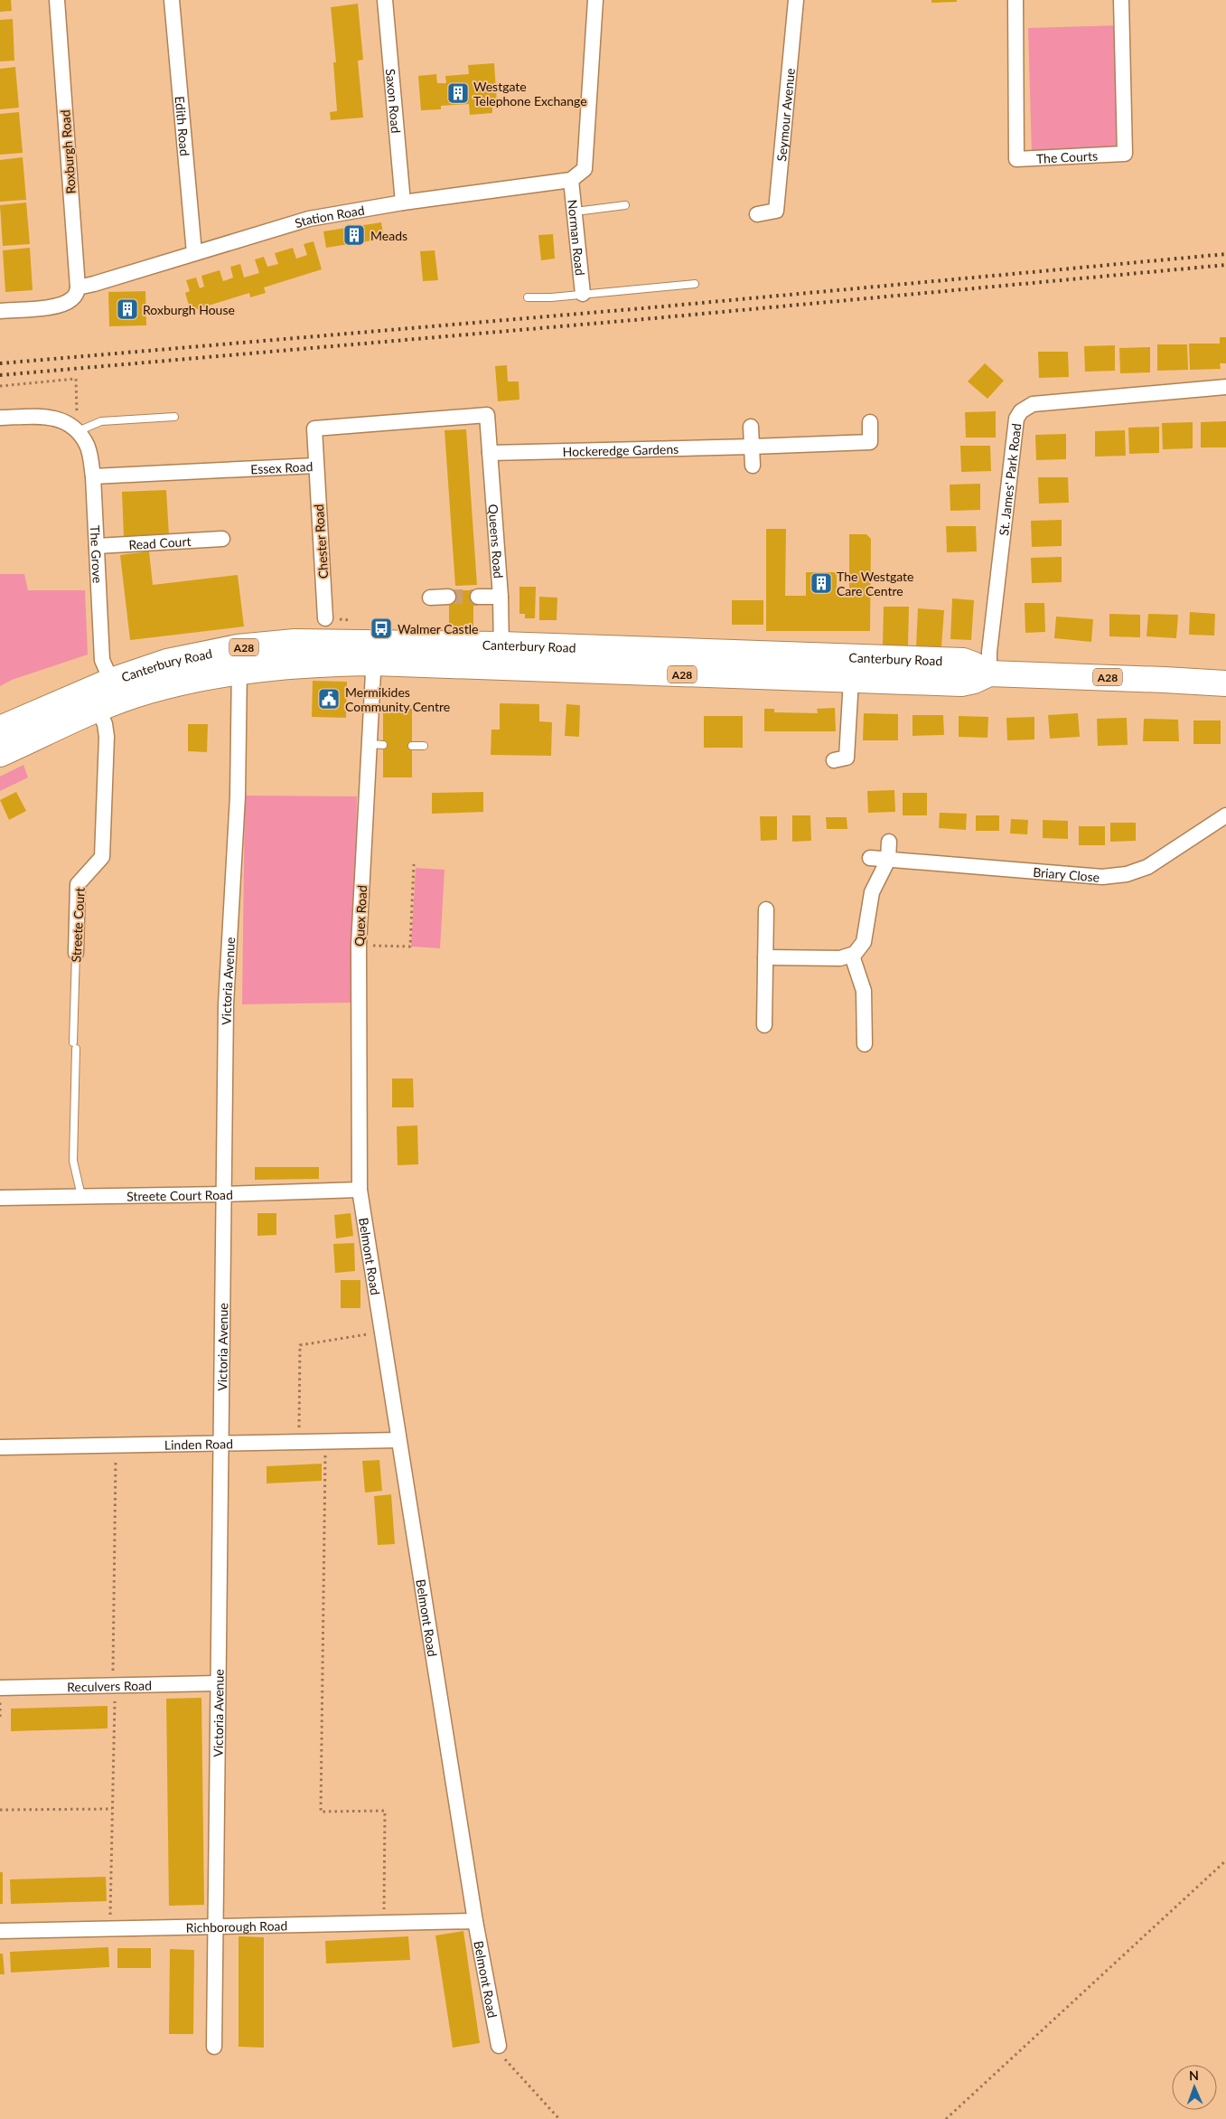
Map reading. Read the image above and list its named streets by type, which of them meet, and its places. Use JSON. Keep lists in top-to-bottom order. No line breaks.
{"streets":{"highway":["Canterbury Road","A28"],"street":["Saxon Road","Seymour Avenue","Edith Road","Roxburgh Road","The Courts","Station Road","Norman Road","Hockeredge Gardens","Essex Road","St. James' Park Road","Chester Road","Queens Road","Read Court","The Grove","Briary Close","Quex Road","Streete Court","Victoria Avenue","Streete Court Road","Belmont Road","Linden Road","Reculvers Road","Richborough Road"]},"crossings":[["Saxon Road","Station Road"],["Edith Road","Station Road"],["Roxburgh Road","Station Road"],["Station Road","Norman Road"],["Hockeredge Gardens","Queens Road"],["Essex Road","Chester Road"],["Essex Road","Queens Road"],["Essex Road","The Grove"],["St. James' Park Road","Canterbury Road"],["Queens Road","Canterbury Road"],["Read Court","The Grove"],["The Grove","Canterbury Road"],["Canterbury Road","Quex Road"],["Canterbury Road","Streete Court"],["Canterbury Road","Victoria Avenue"],["Quex Road","Streete Court Road"],["Quex Road","Belmont Road"],["Streete Court","Streete Court Road"],["Victoria Avenue","Streete Court Road"],["Victoria Avenue","Linden Road"],["Victoria Avenue","Reculvers Road"],["Victoria Avenue","Richborough Road"],["Streete Court Road","Belmont Road"],["Belmont Road","Linden Road"],["Belmont Road","Richborough Road"]],"places":{"building":["Westgate Telephone Exchange","Meads","Roxburgh House","The Westgate Care Centre"],"bus stop":["Walmer Castle"],"public building":["Mermikides Community Centre"]},"north":"top"}
